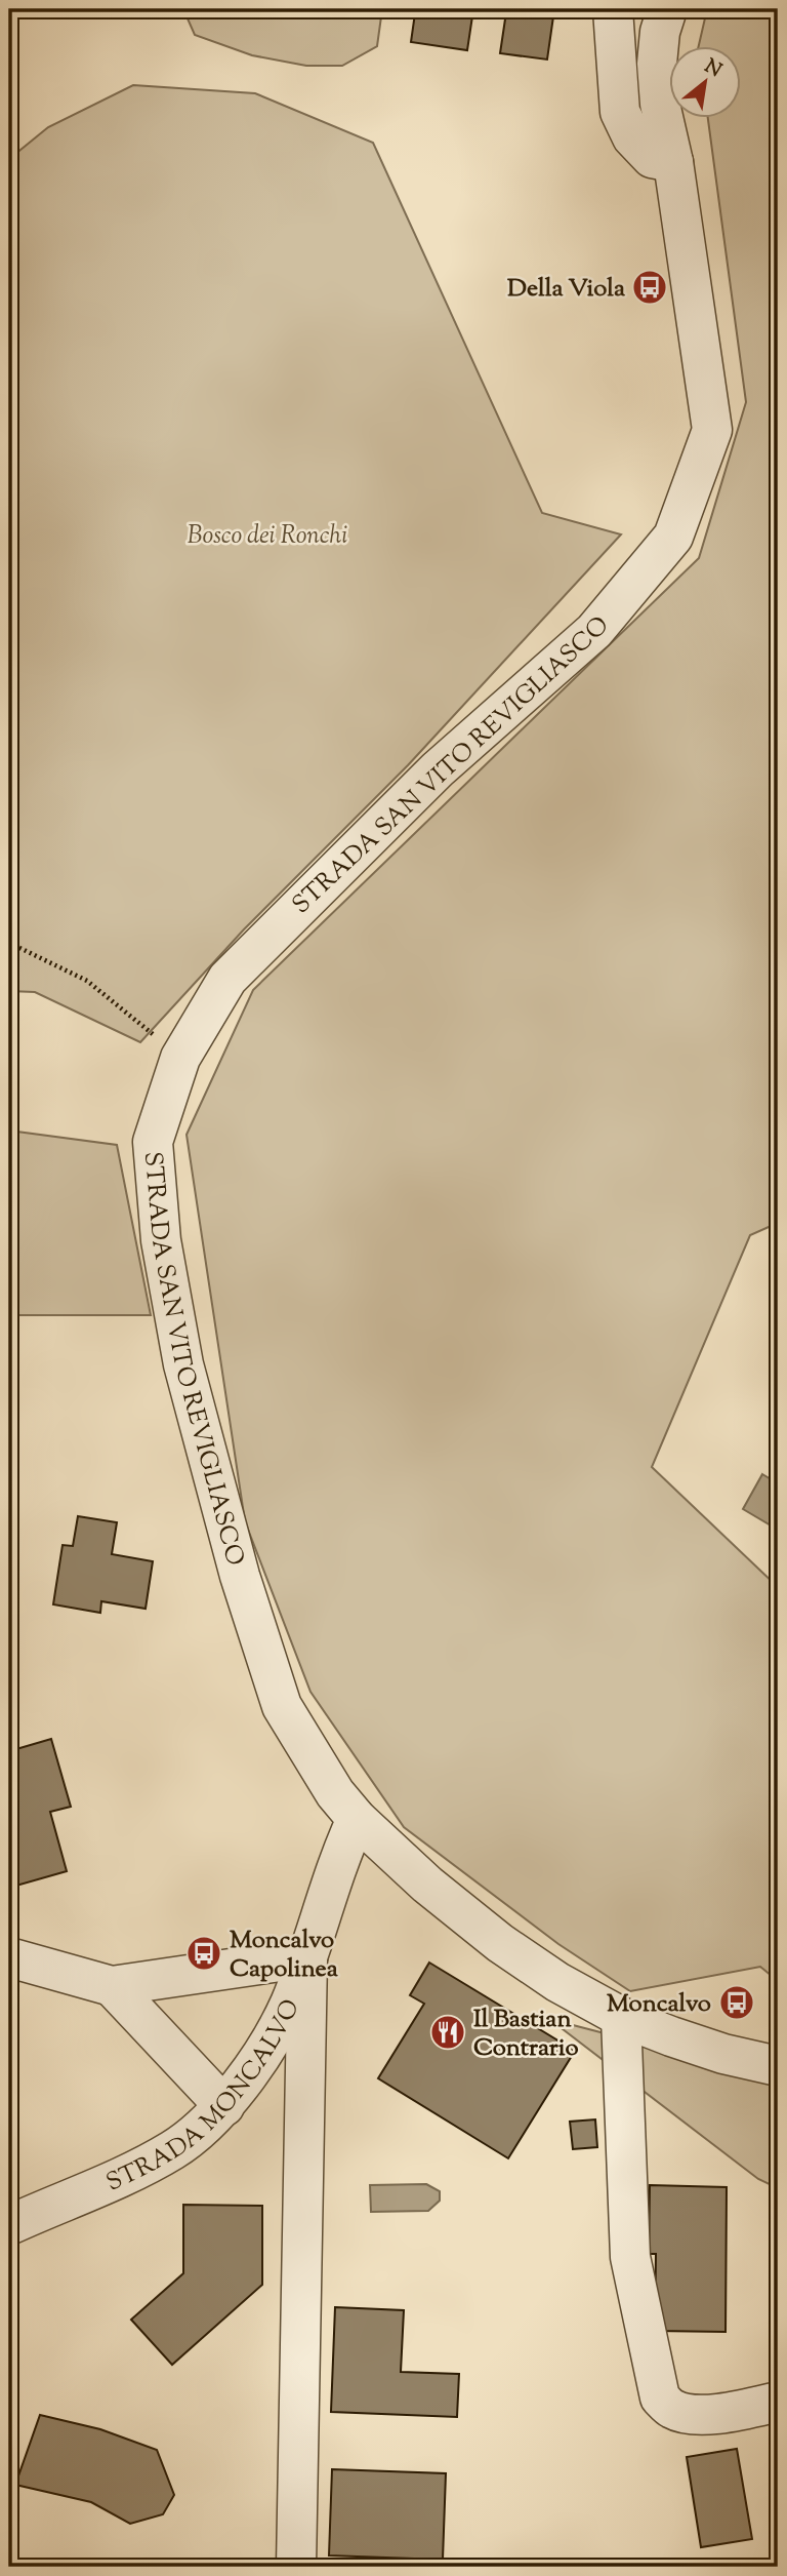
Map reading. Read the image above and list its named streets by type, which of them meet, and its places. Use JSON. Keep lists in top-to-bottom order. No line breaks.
{"streets":{"street":["STRADA SAN VITO REVIGLIASCO","STRADA MONCALVO"]},"crossings":[["STRADA SAN VITO REVIGLIASCO","STRADA MONCALVO"]],"parks":["Bosco dei Ronchi"],"places":{"bus stop":["Della Viola","Moncalvo Capolinea","Moncalvo"],"restaurant":["Il Bastian Contrario"]},"north":"top right"}
